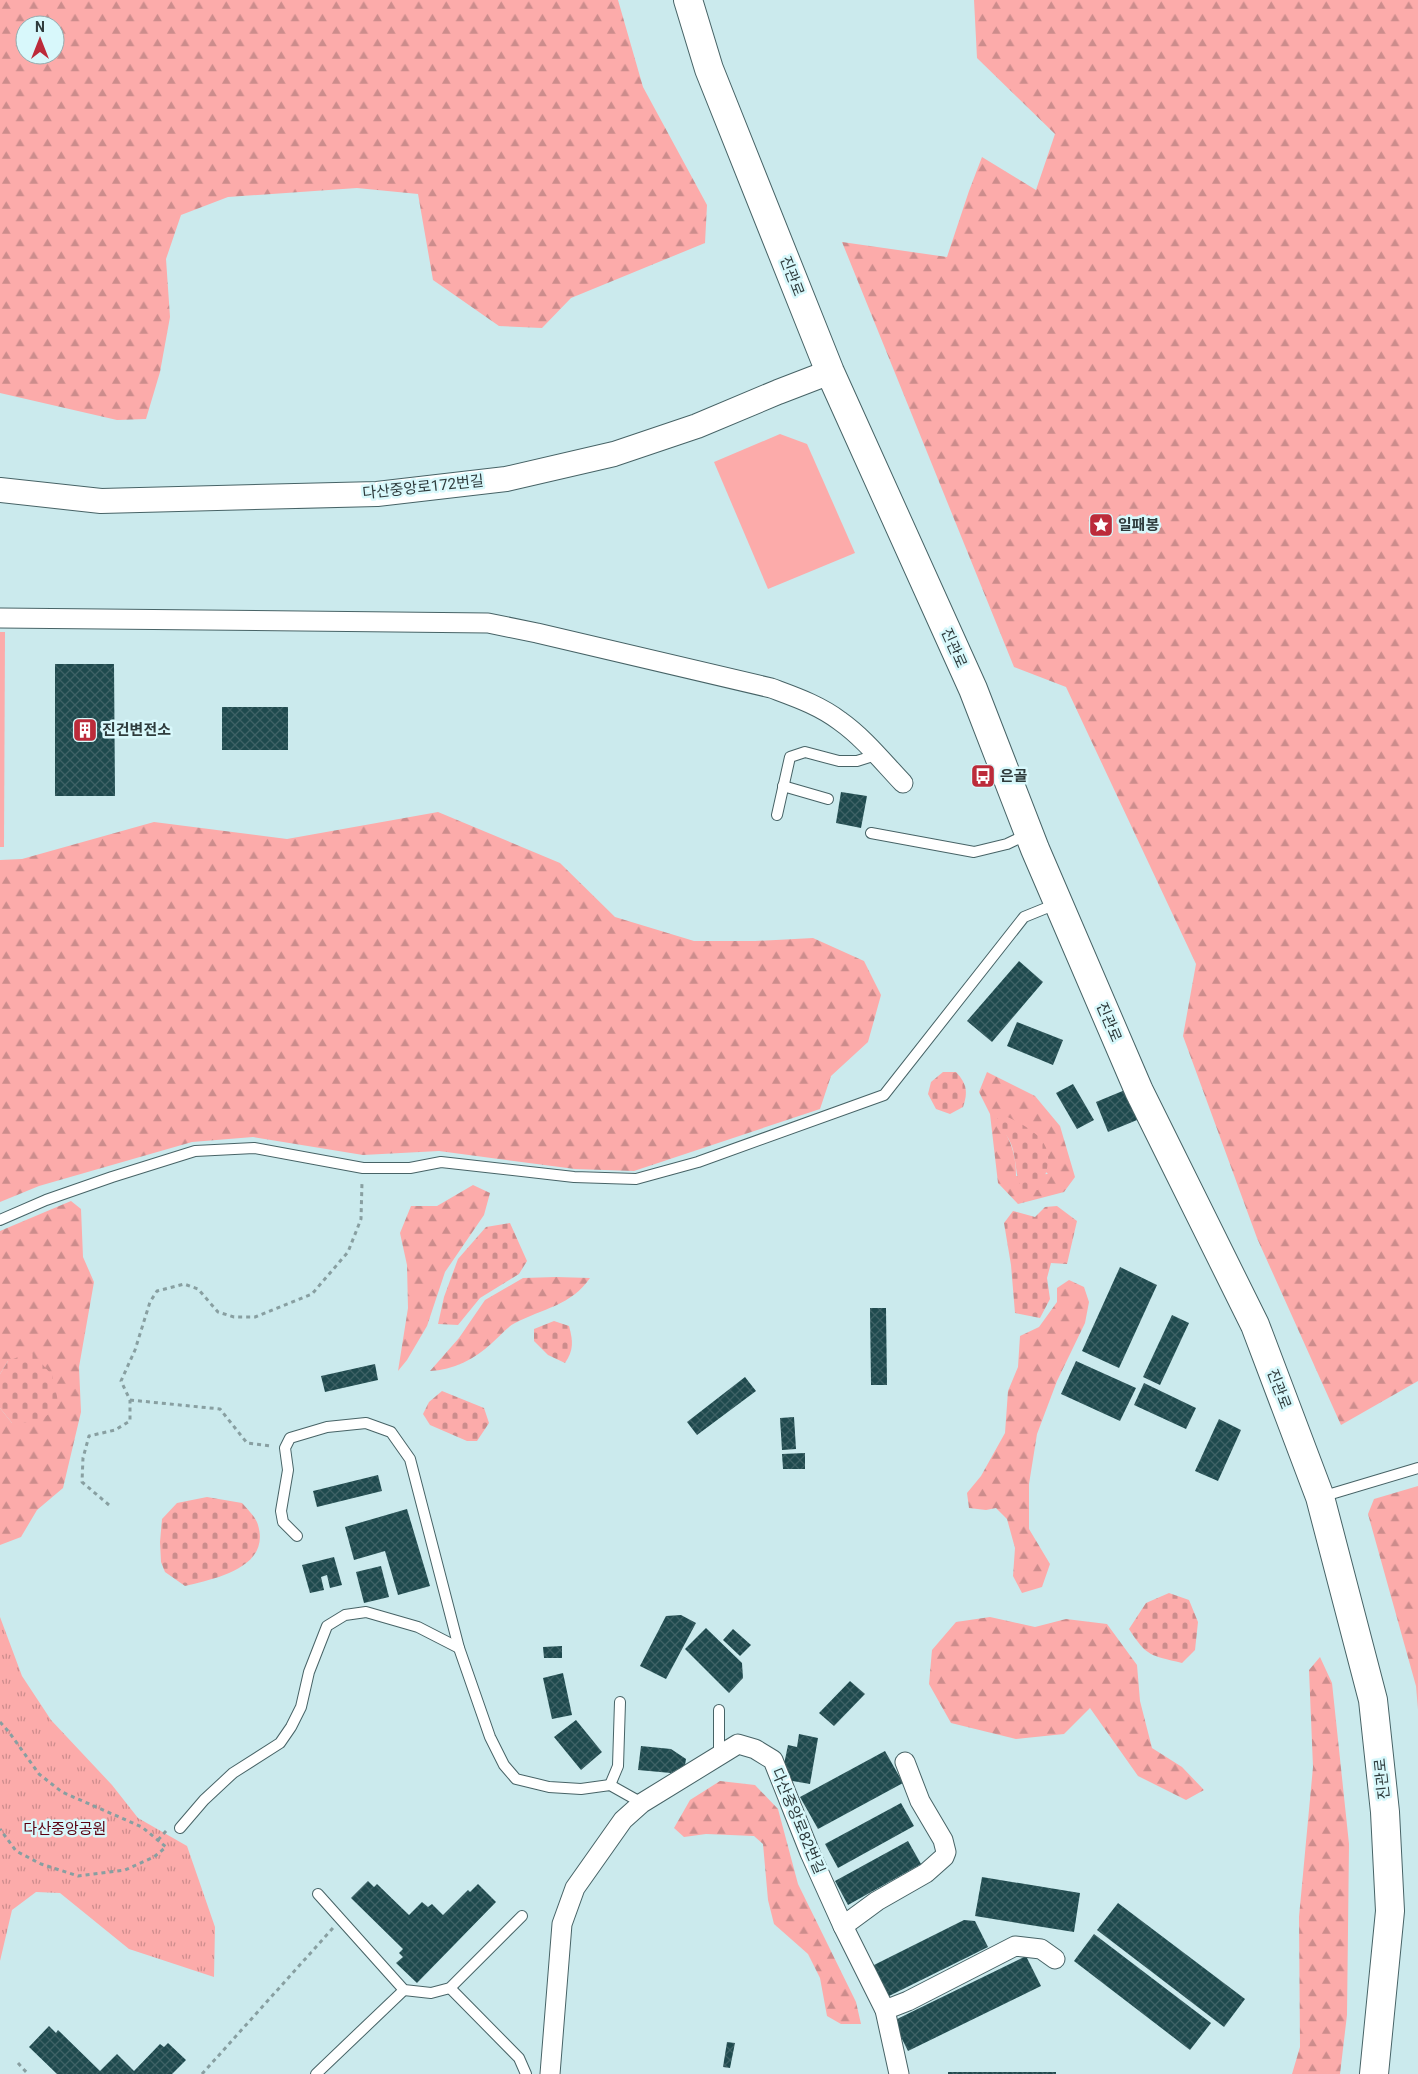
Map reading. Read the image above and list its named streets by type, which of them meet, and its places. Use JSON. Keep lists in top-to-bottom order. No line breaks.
{"streets":{"main road":["진관로"],"street":["다산중앙로172번길","다산중앙로82번길"]},"crossings":[["진관로","다산중앙로172번길"]],"parks":["다산중앙공원"],"places":{"place":["일패봉"],"building":["진건변전소"],"bus stop":["은골"]},"north":"top"}
